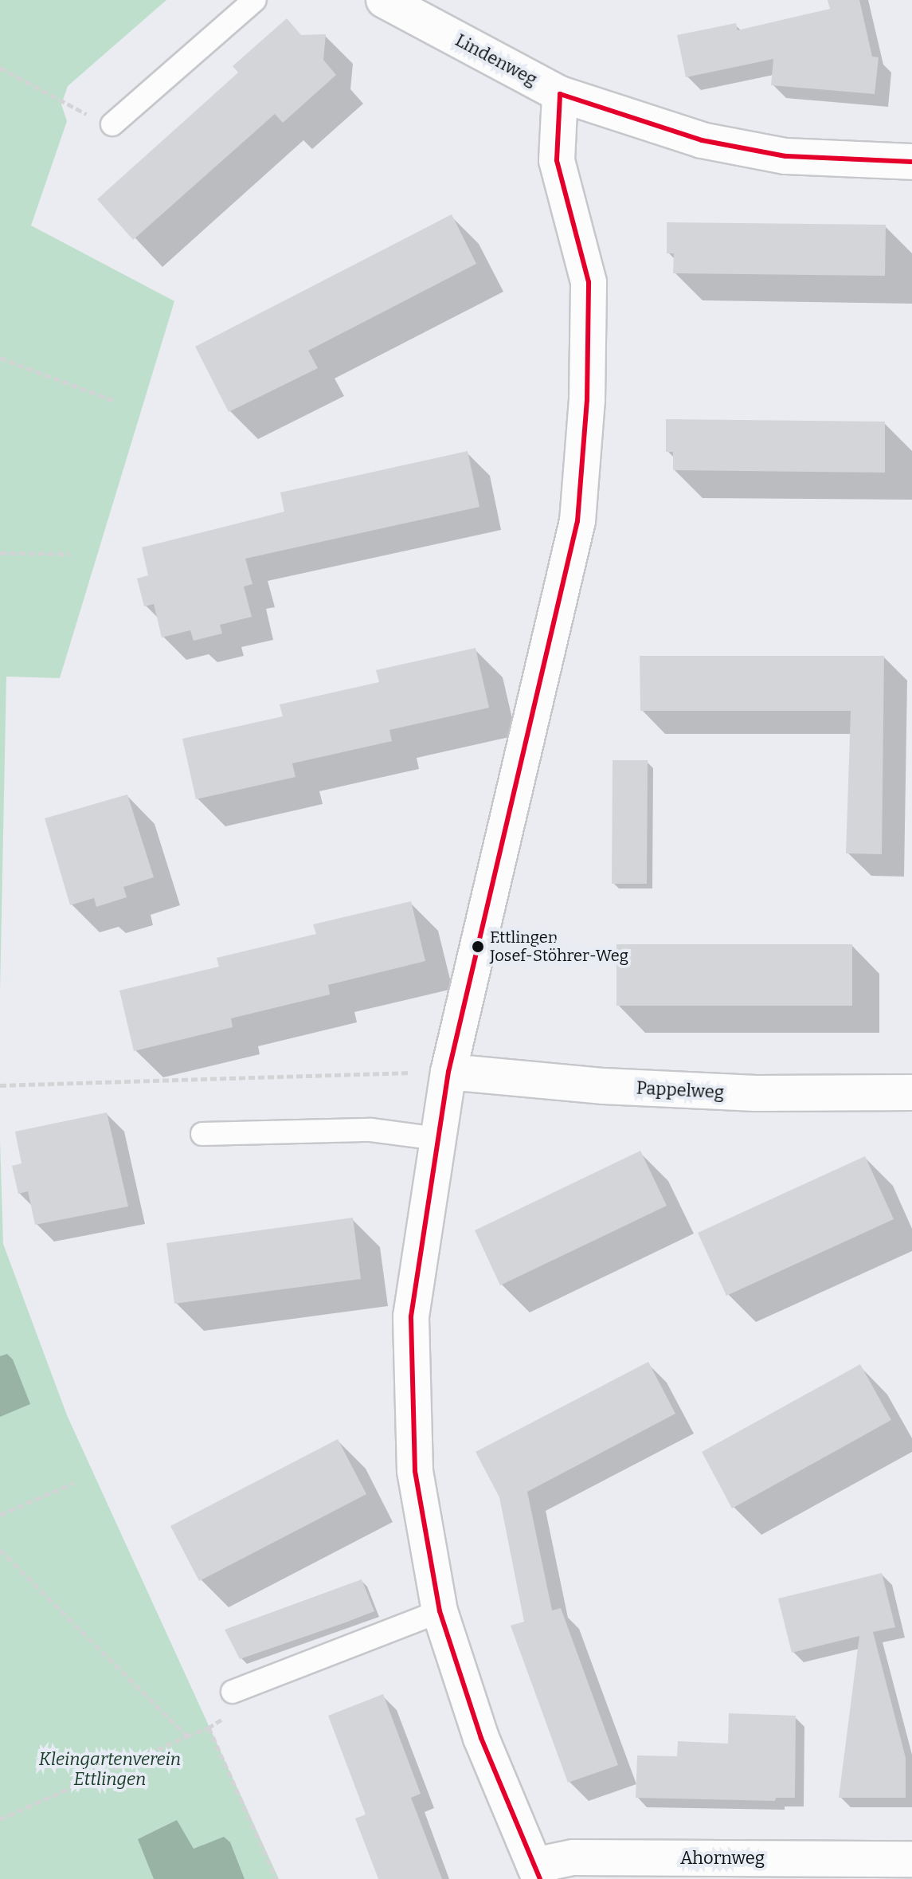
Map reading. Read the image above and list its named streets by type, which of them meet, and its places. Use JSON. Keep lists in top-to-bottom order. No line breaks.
{"streets":{"street":["Lindenweg","Pappelweg","Ahornweg"]},"parks":["Kleingartenverein Ettlingen"],"places":["Ettlingen Josef-Stöhrer-Weg"]}
